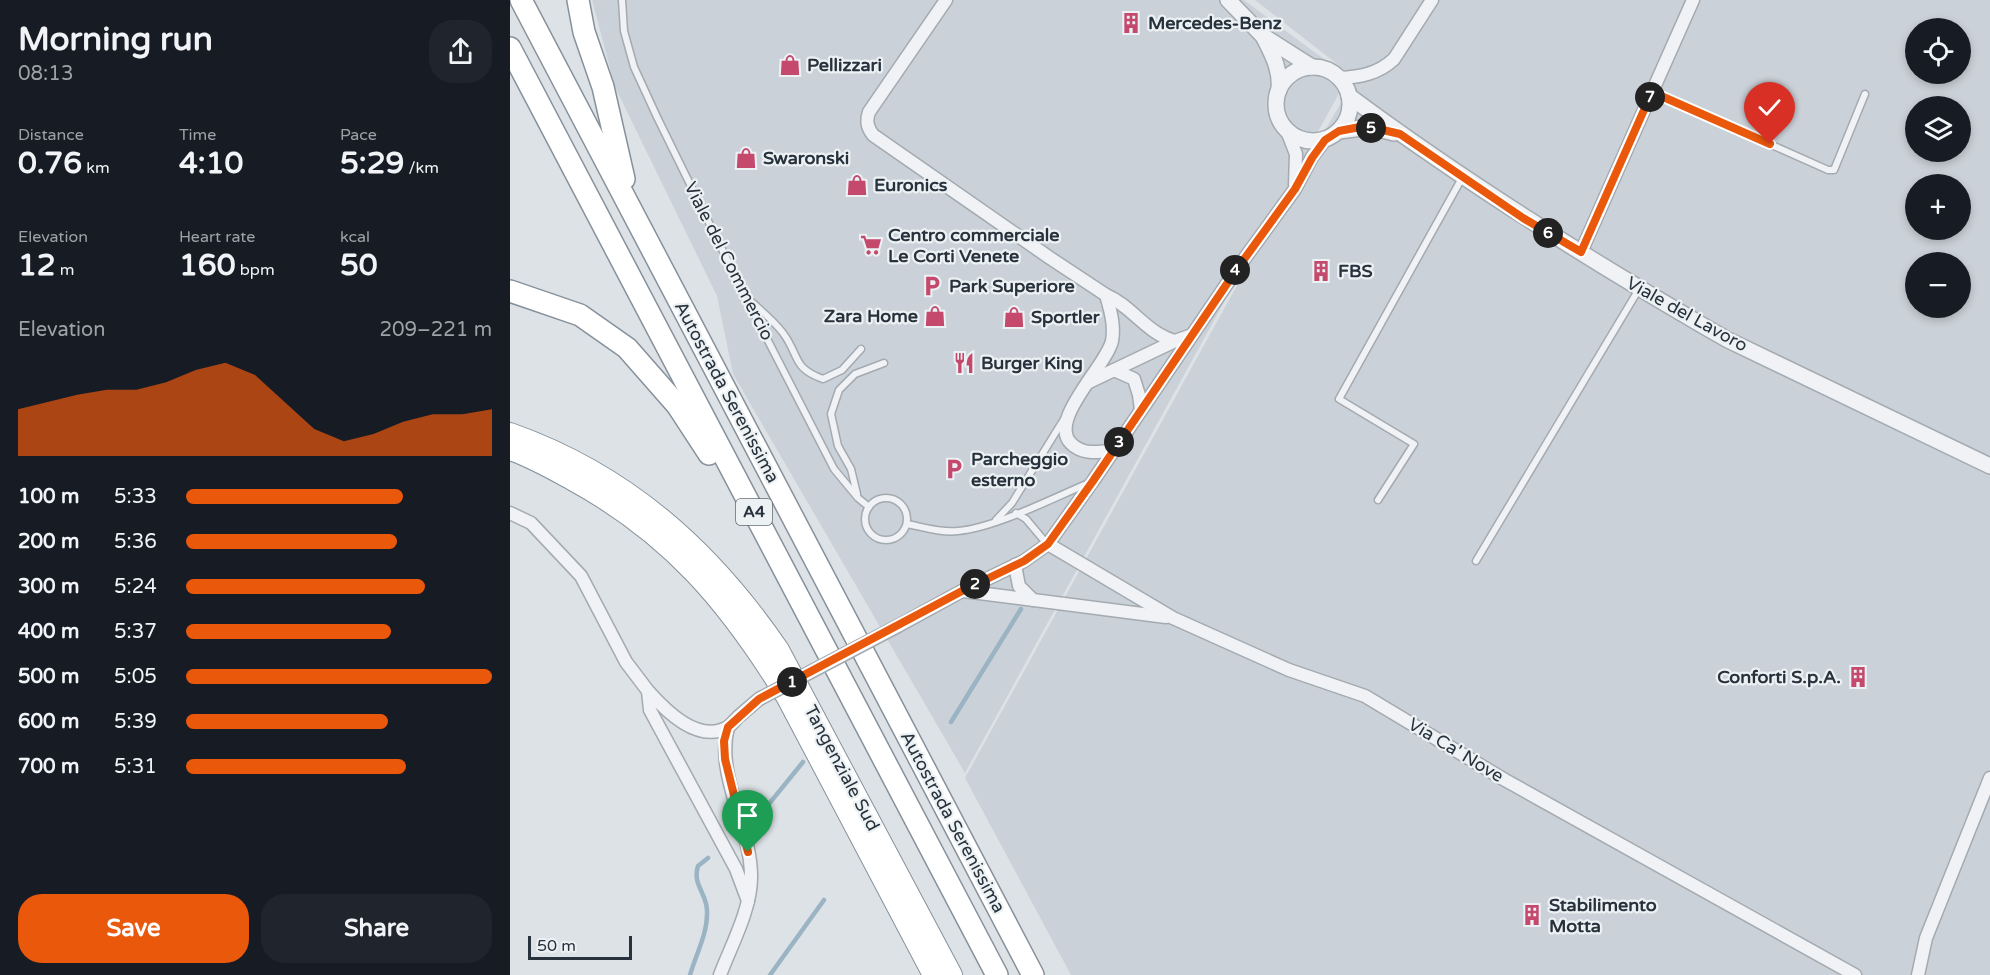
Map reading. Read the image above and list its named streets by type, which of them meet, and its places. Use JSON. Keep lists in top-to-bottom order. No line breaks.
{"streets":{"highway":["Autostrada Serenissima","A4","Tangenziale Sud"],"street":["Viale del Lavoro","Via Ca' Nove"],"lane":["Viale del Commercio"]},"crossings":[["Autostrada Serenissima","A4"]],"places":{"building":["Mercedes-Benz","FBS","Conforti S.p.A.","Stabilimento Motta"],"shop":["Pellizzari","Swaronski","Euronics","Zara Home","Sportler"],"supermarket":["Centro commerciale Le Corti Venete"],"parking":["Park Superiore","Parcheggio esterno"],"restaurant":["Burger King"]},"scale_bar":"50 m","page":{"heading":["Morning run","08:13"],"map_buttons":["+","−"],"pins":["7","5","6","4","3","2","1"],"stats":[["Distance","0.76 km"],["Time","4:10"],["Pace","5:29 /km"],["Elevation","12 m"],["Heart rate","160 bpm"],["kcal","50"]],"chart":["Elevation","209–221 m"],"list":[{"name":"100 m","note":"5:33"},{"name":"200 m","note":"5:36"},{"name":"300 m","note":"5:24"},{"name":"400 m","note":"5:37"},{"name":"500 m","note":"5:05"},{"name":"600 m","note":"5:39"},{"name":"700 m","note":"5:31"}],"buttons":["Save","Share"],"scale":"50 m"}}
